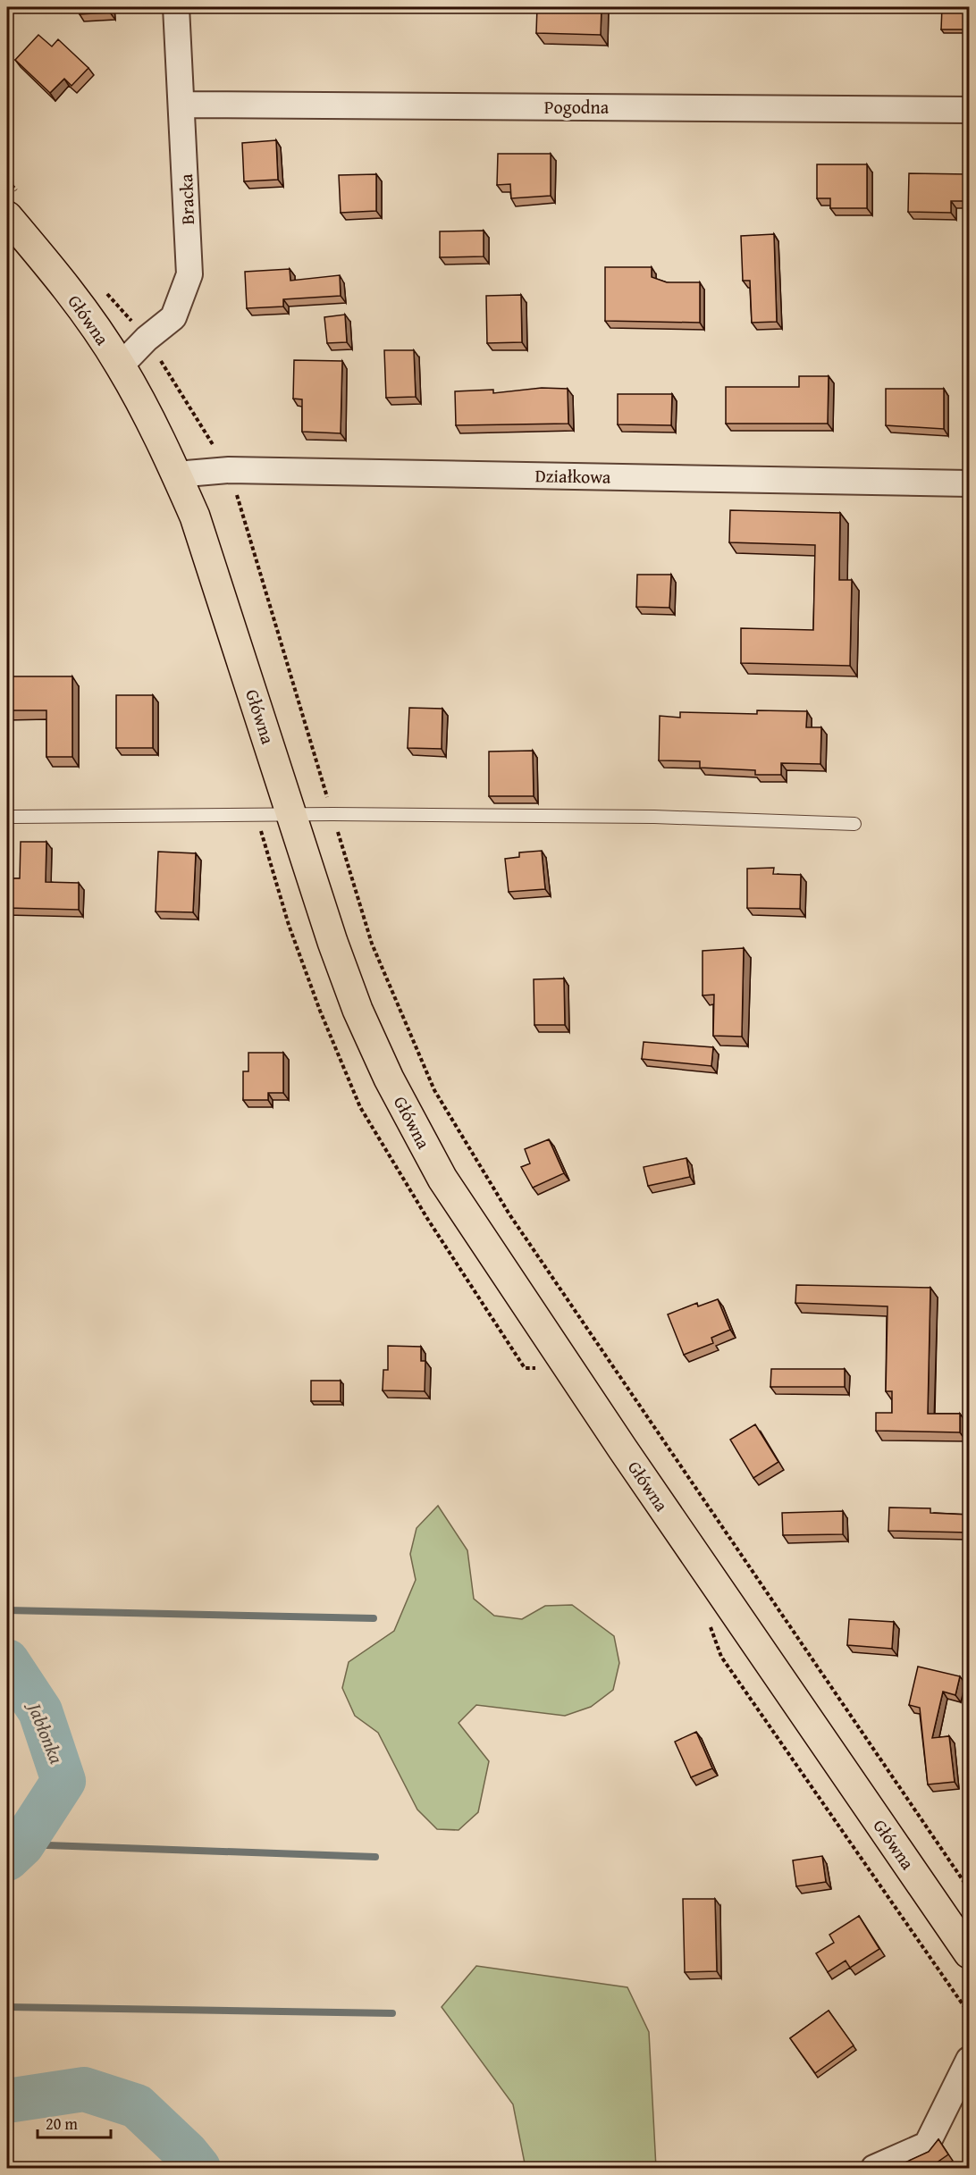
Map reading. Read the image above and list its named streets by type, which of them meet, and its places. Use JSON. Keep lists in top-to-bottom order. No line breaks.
{"streets":{"main road":["Główna"],"street":["Pogodna","Bracka","Działkowa"]},"crossings":[["Pogodna","Bracka"],["Bracka","Główna"],["Główna","Działkowa"]],"water":["Jabłonka"],"scale_bar":"20 m"}
